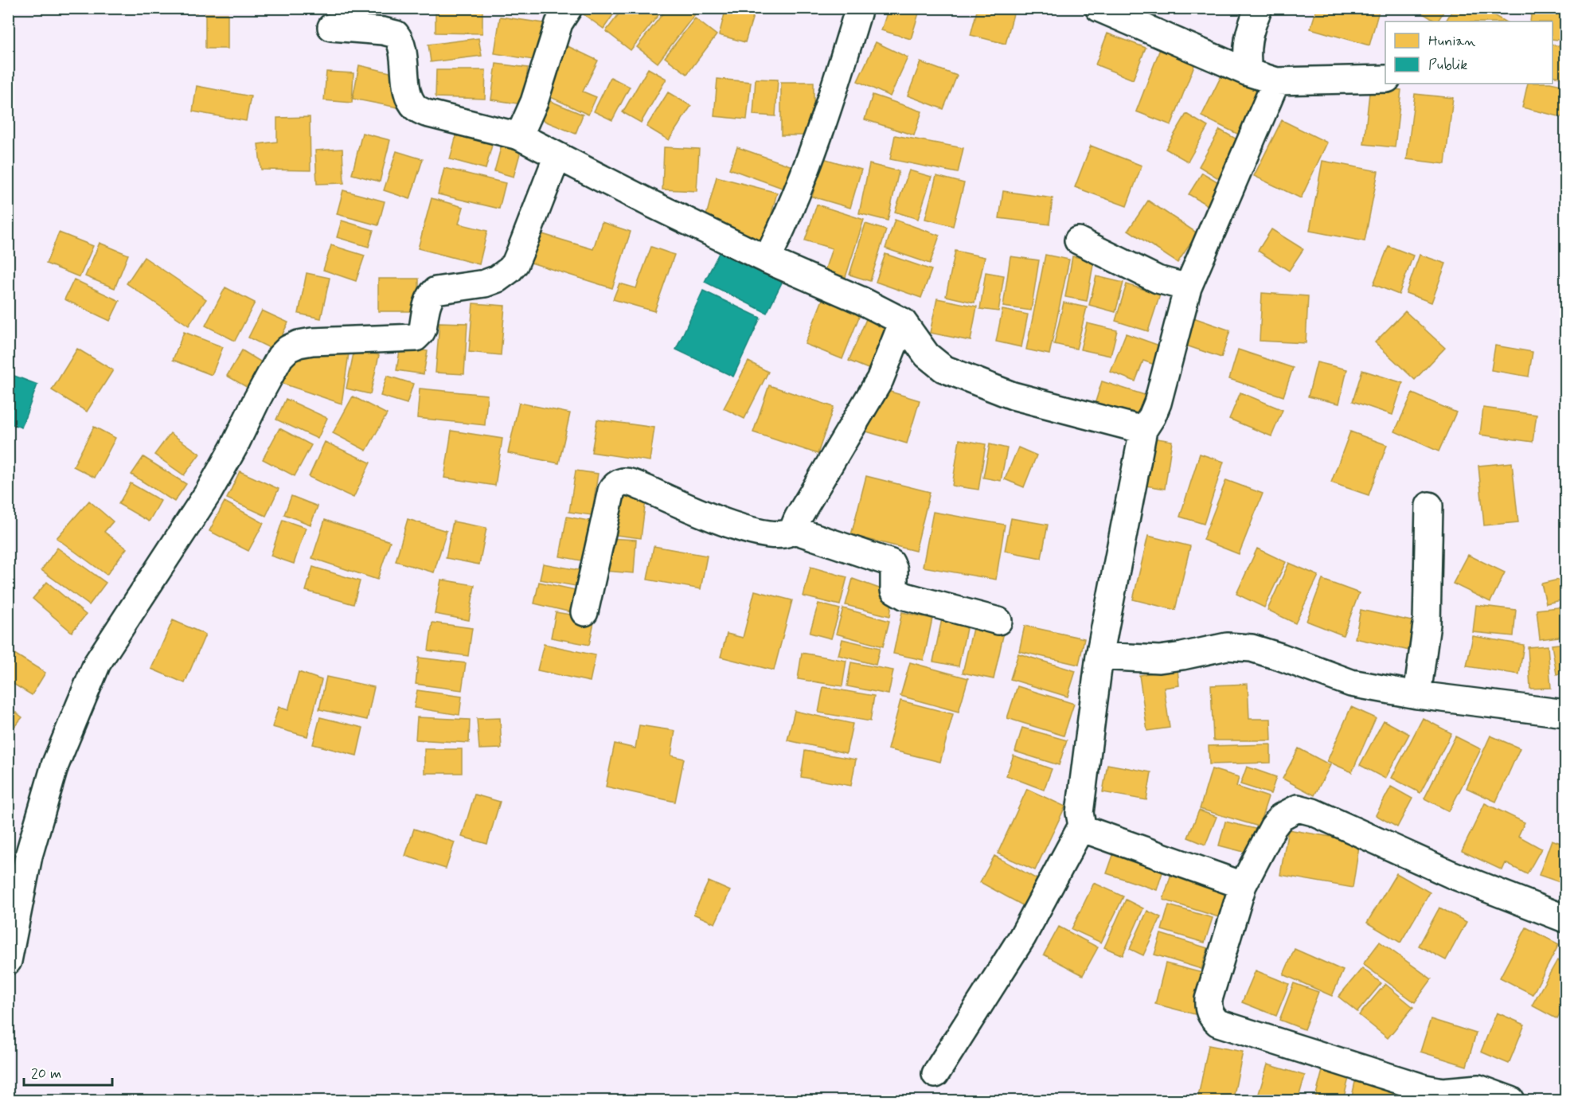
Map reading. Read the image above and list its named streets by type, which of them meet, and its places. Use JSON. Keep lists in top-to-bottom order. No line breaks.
{"legend":["Hunian","Publik"],"scale_bar":"20 m"}
